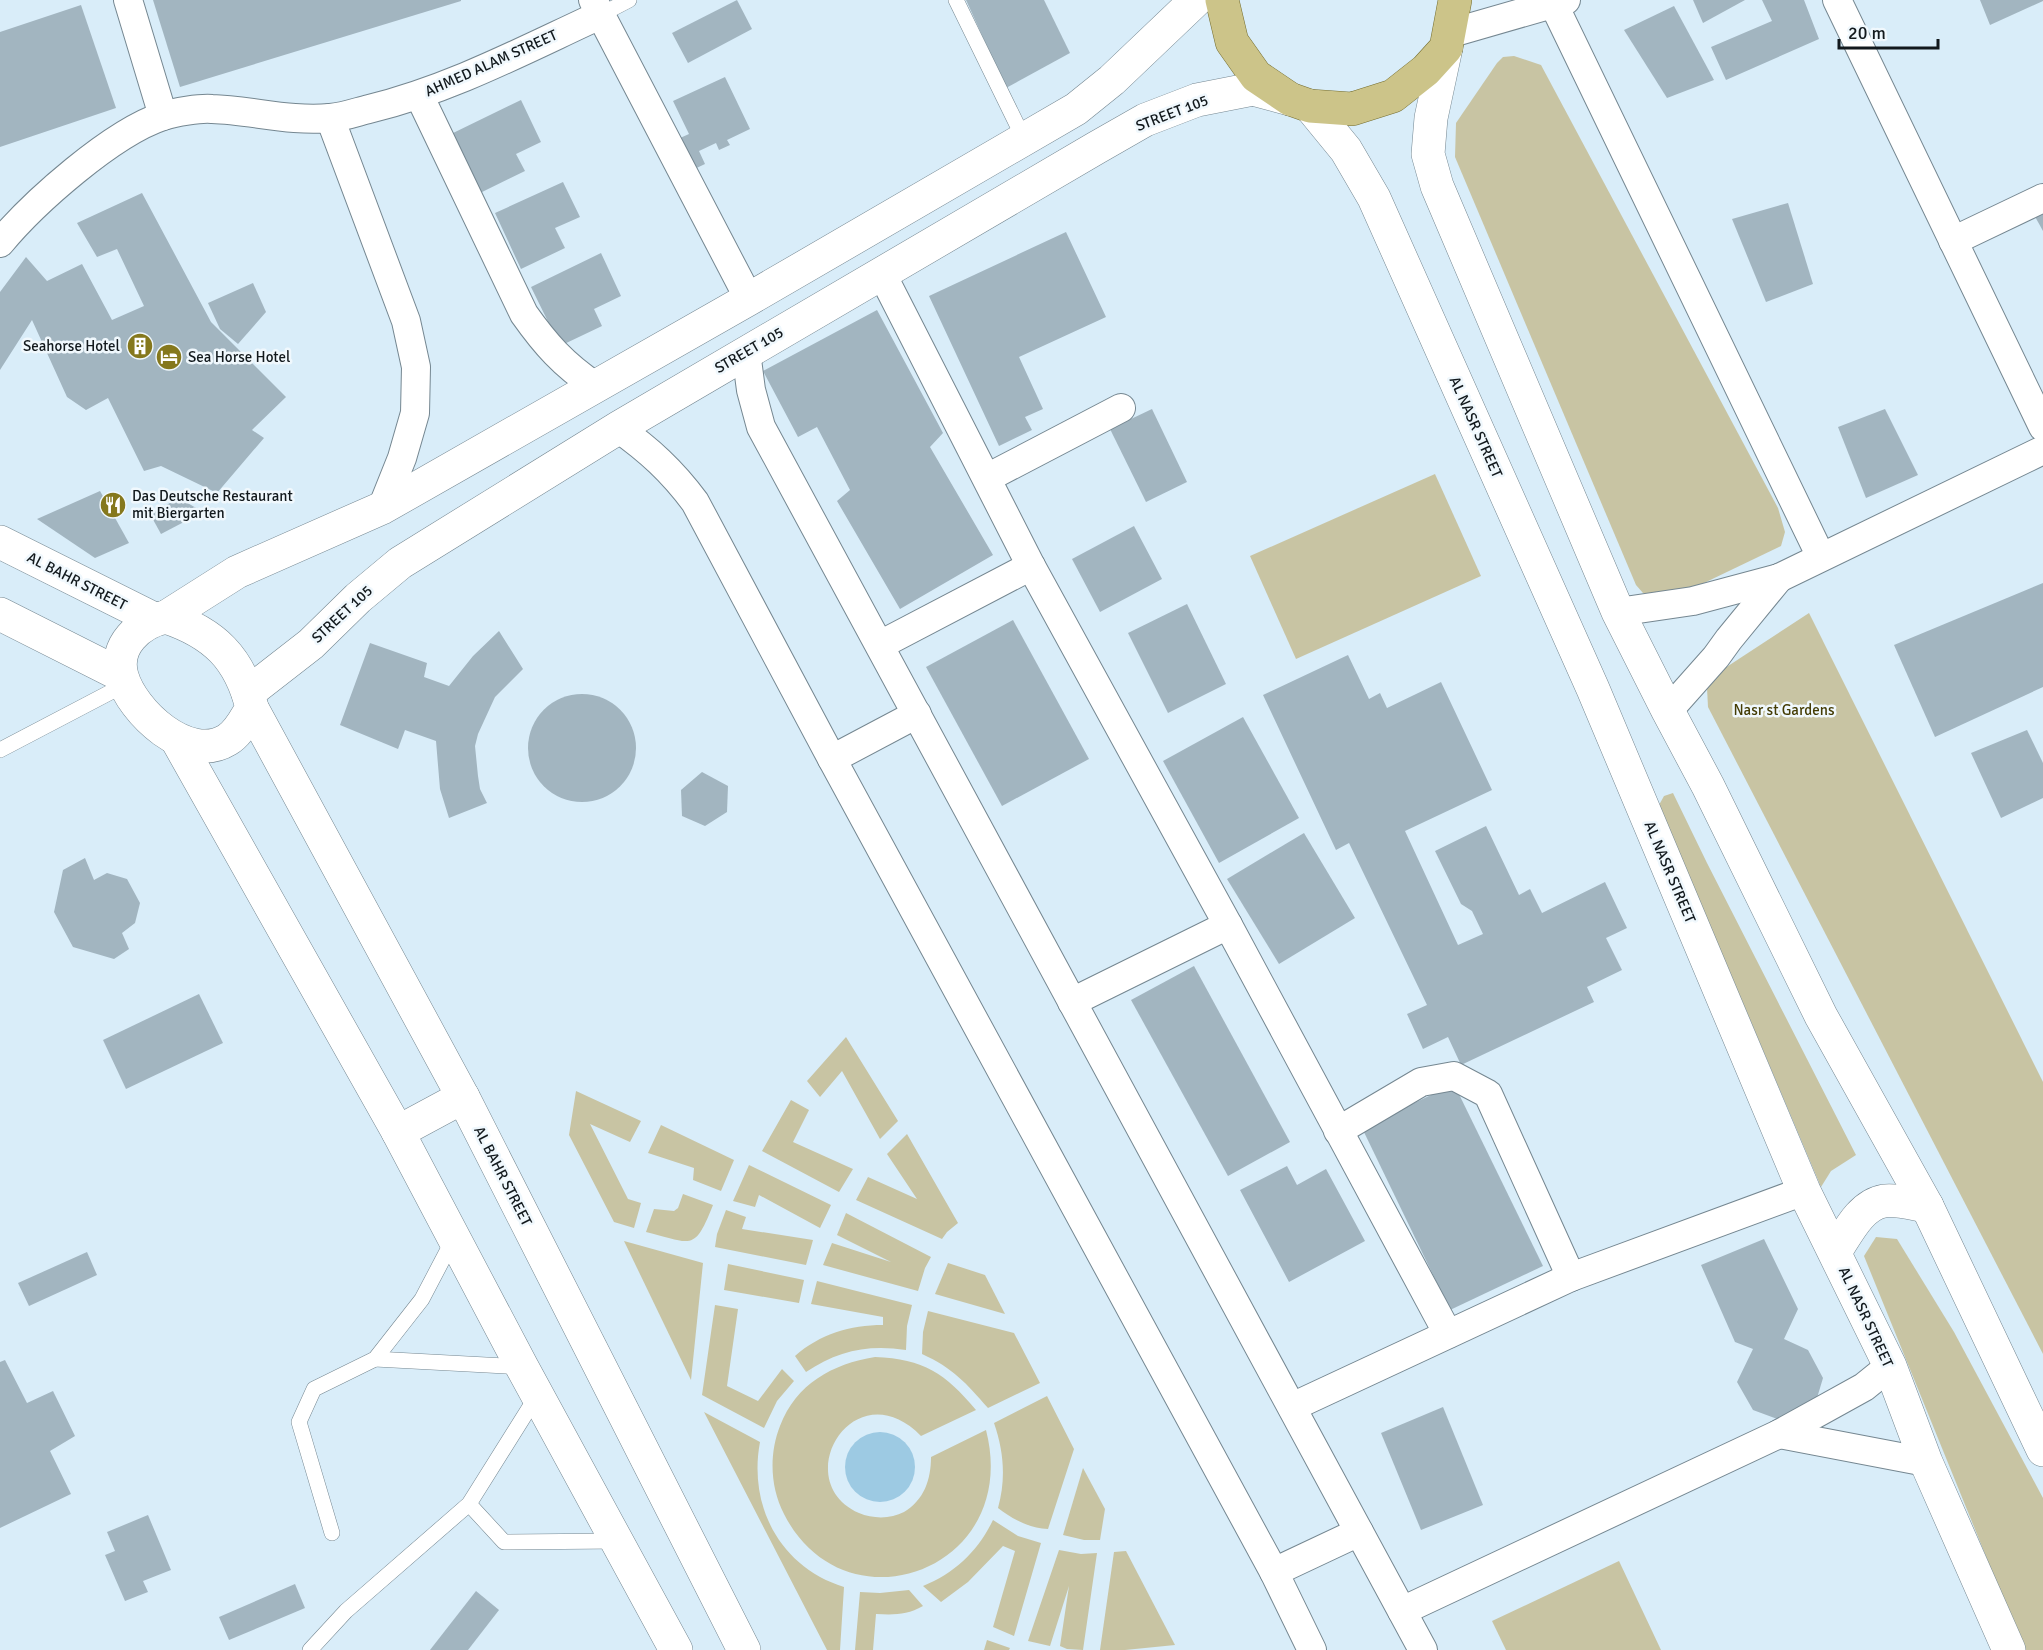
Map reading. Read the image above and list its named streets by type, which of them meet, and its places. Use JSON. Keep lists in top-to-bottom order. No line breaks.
{"streets":{"main road":["STREET 105","AL NASR STREET","AL BAHR STREET"],"street":["AHMED ALAM STREET"]},"crossings":[["STREET 105","AL NASR STREET"],["STREET 105","AL BAHR STREET"]],"parks":["Nasr st Gardens"],"places":{"building":["Seahorse Hotel"],"hotel":["Sea Horse Hotel"],"restaurant":["Das Deutsche Restaurant mit Biergarten"]},"scale_bar":"20 m"}
